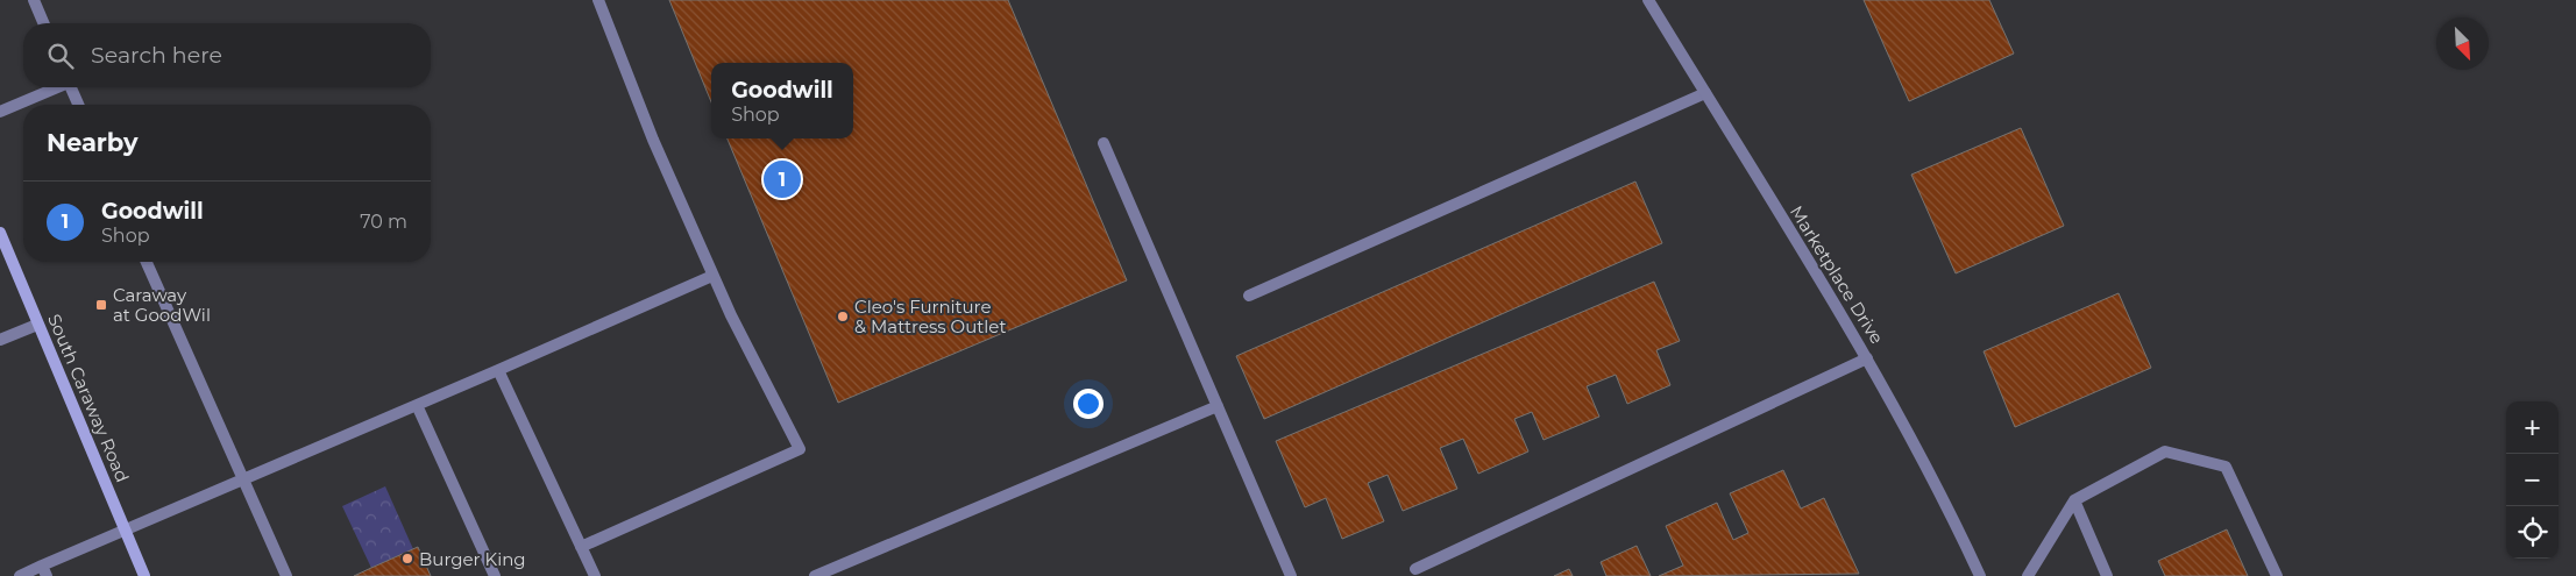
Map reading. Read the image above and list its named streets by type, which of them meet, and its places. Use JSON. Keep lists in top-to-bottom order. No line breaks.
{"streets":{"main road":["South Caraway Road"],"street":["Marketplace Drive"]},"places":{"transit":["Caraway at GoodWil"],"other":["Cleo's Furniture & Mattress Outlet","Burger King"]},"north":"bottom right","page":{"search":"Search here","popup":["Goodwill","Shop"],"heading":"Nearby","pins":"1","list":[{"mark":"1","name":"Goodwill","note":"Shop","value":"70 m"}],"map_buttons":["+","−"]}}
